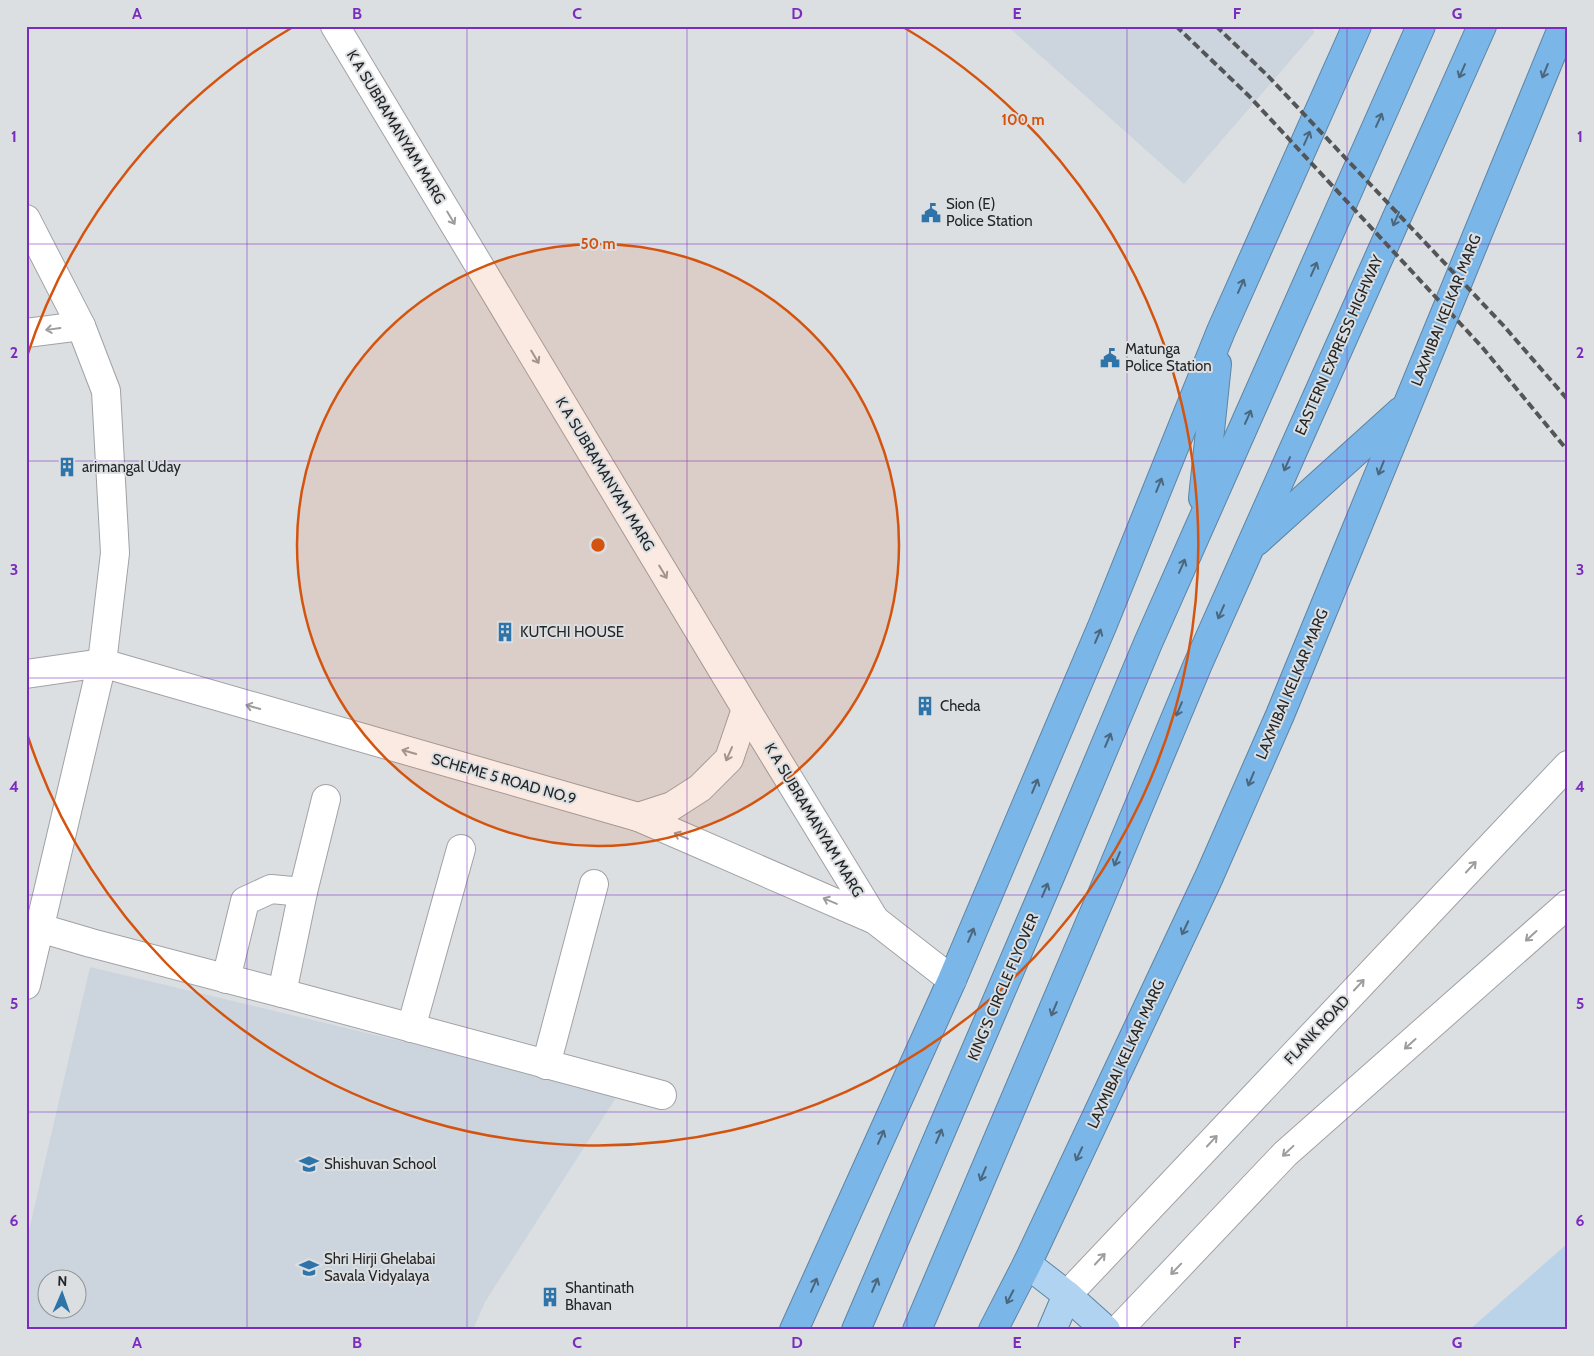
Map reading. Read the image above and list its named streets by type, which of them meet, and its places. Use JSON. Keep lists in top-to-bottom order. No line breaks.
{"streets":{"highway":["LAXMIBAI KELKAR MARG","EASTERN EXPRESS HIGHWAY","KING'S CIRCLE FLYOVER"],"street":["K A SUBRAMANYAM MARG","SCHEME 5 ROAD NO.9","FLANK ROAD"]},"crossings":[["K A SUBRAMANYAM MARG","SCHEME 5 ROAD NO.9"]],"one_way":["K A SUBRAMANYAM MARG","SCHEME 5 ROAD NO.9"],"places":{"public building":["Sion (E) Police Station","Matunga Police Station"],"building":["arimangal Uday","KUTCHI HOUSE","Cheda","Shantinath Bhavan"],"school or university":["Shishuvan School","Shri Hirji Ghelabai Savala Vidyalaya"]},"north":"top","grid":{"columns":["A","B","C","D","E","F","G"],"rows":["1","2","3","4","5","6"]},"rings":["100 m","50 m"]}
